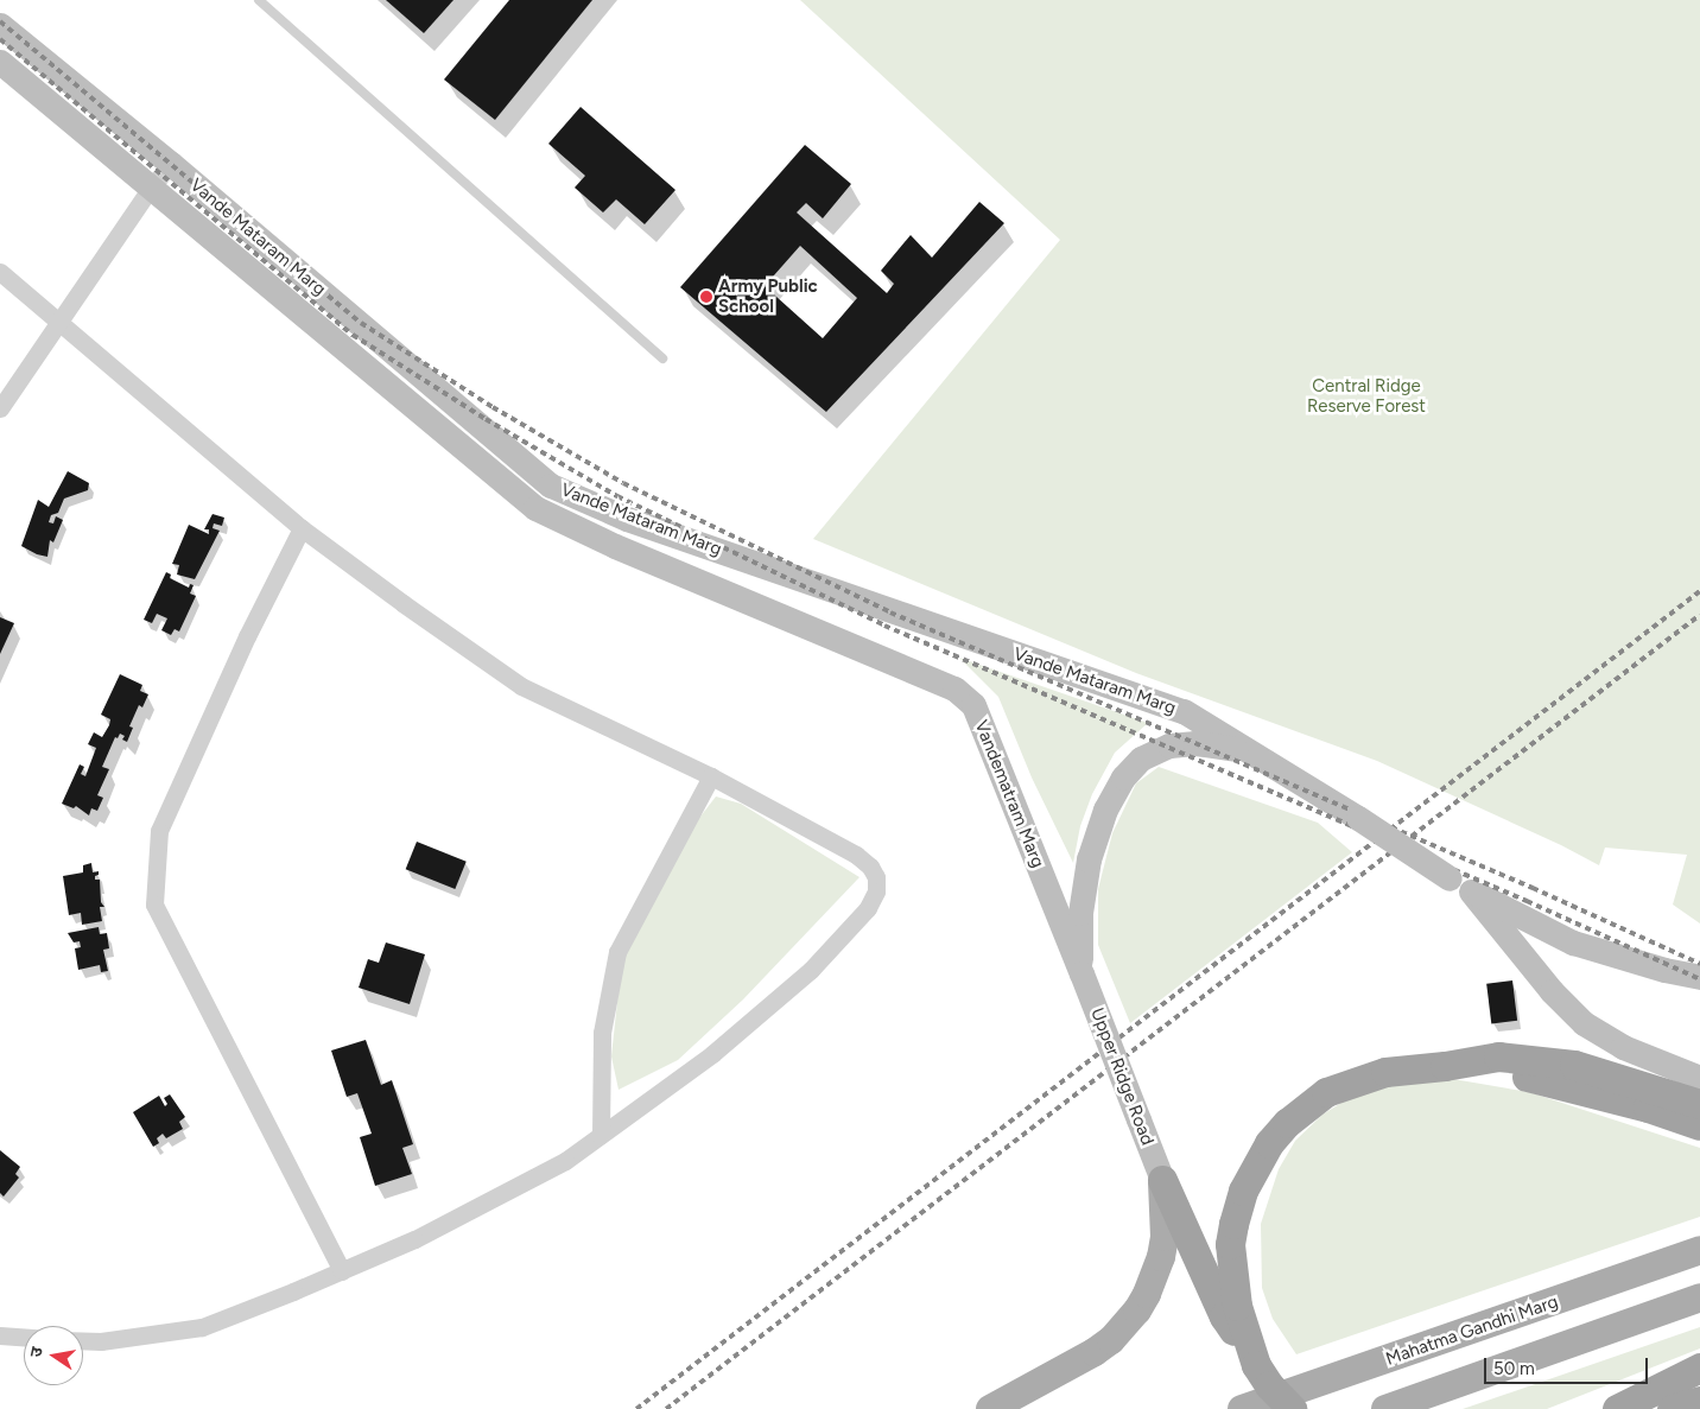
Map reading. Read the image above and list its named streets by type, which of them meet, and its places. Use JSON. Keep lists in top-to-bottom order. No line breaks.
{"streets":{"main road":["Vande Mataram Marg","Vandematram Marg","Upper Ridge Road","Mahatma Gandhi Marg"]},"crossings":[["Vande Mataram Marg","Vandematram Marg"],["Vandematram Marg","Upper Ridge Road"]],"parks":["Central Ridge Reserve Forest"],"places":["Army Public School"],"scale_bar":"50 m","north":"left"}
